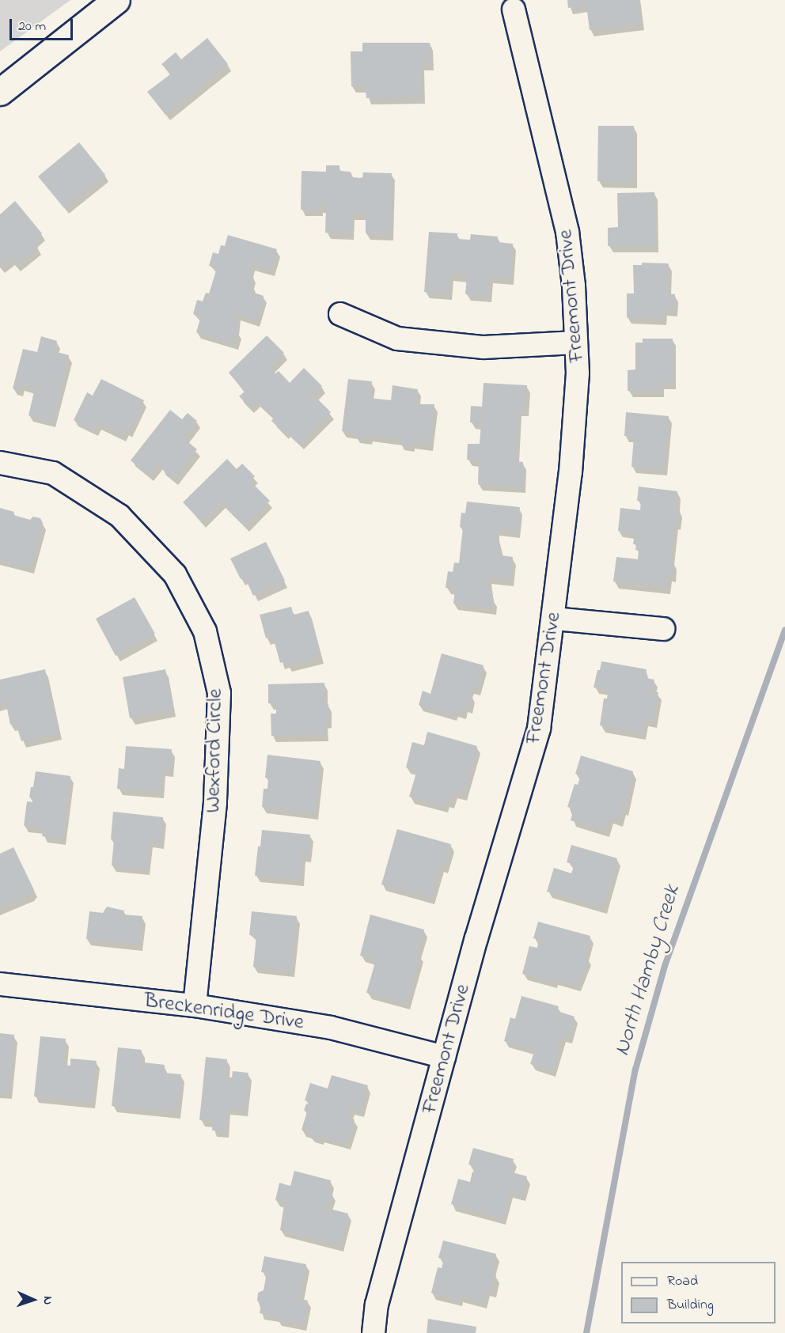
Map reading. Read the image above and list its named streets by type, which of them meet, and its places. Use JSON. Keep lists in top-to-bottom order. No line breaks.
{"streets":{"street":["Freemont Drive","Wexford Circle","Breckenridge Drive"]},"crossings":[["Freemont Drive","Breckenridge Drive"],["Wexford Circle","Breckenridge Drive"]],"water":["North Hamby Creek"],"legend":["Road","Building"],"scale_bar":"20 m","north":"right"}
